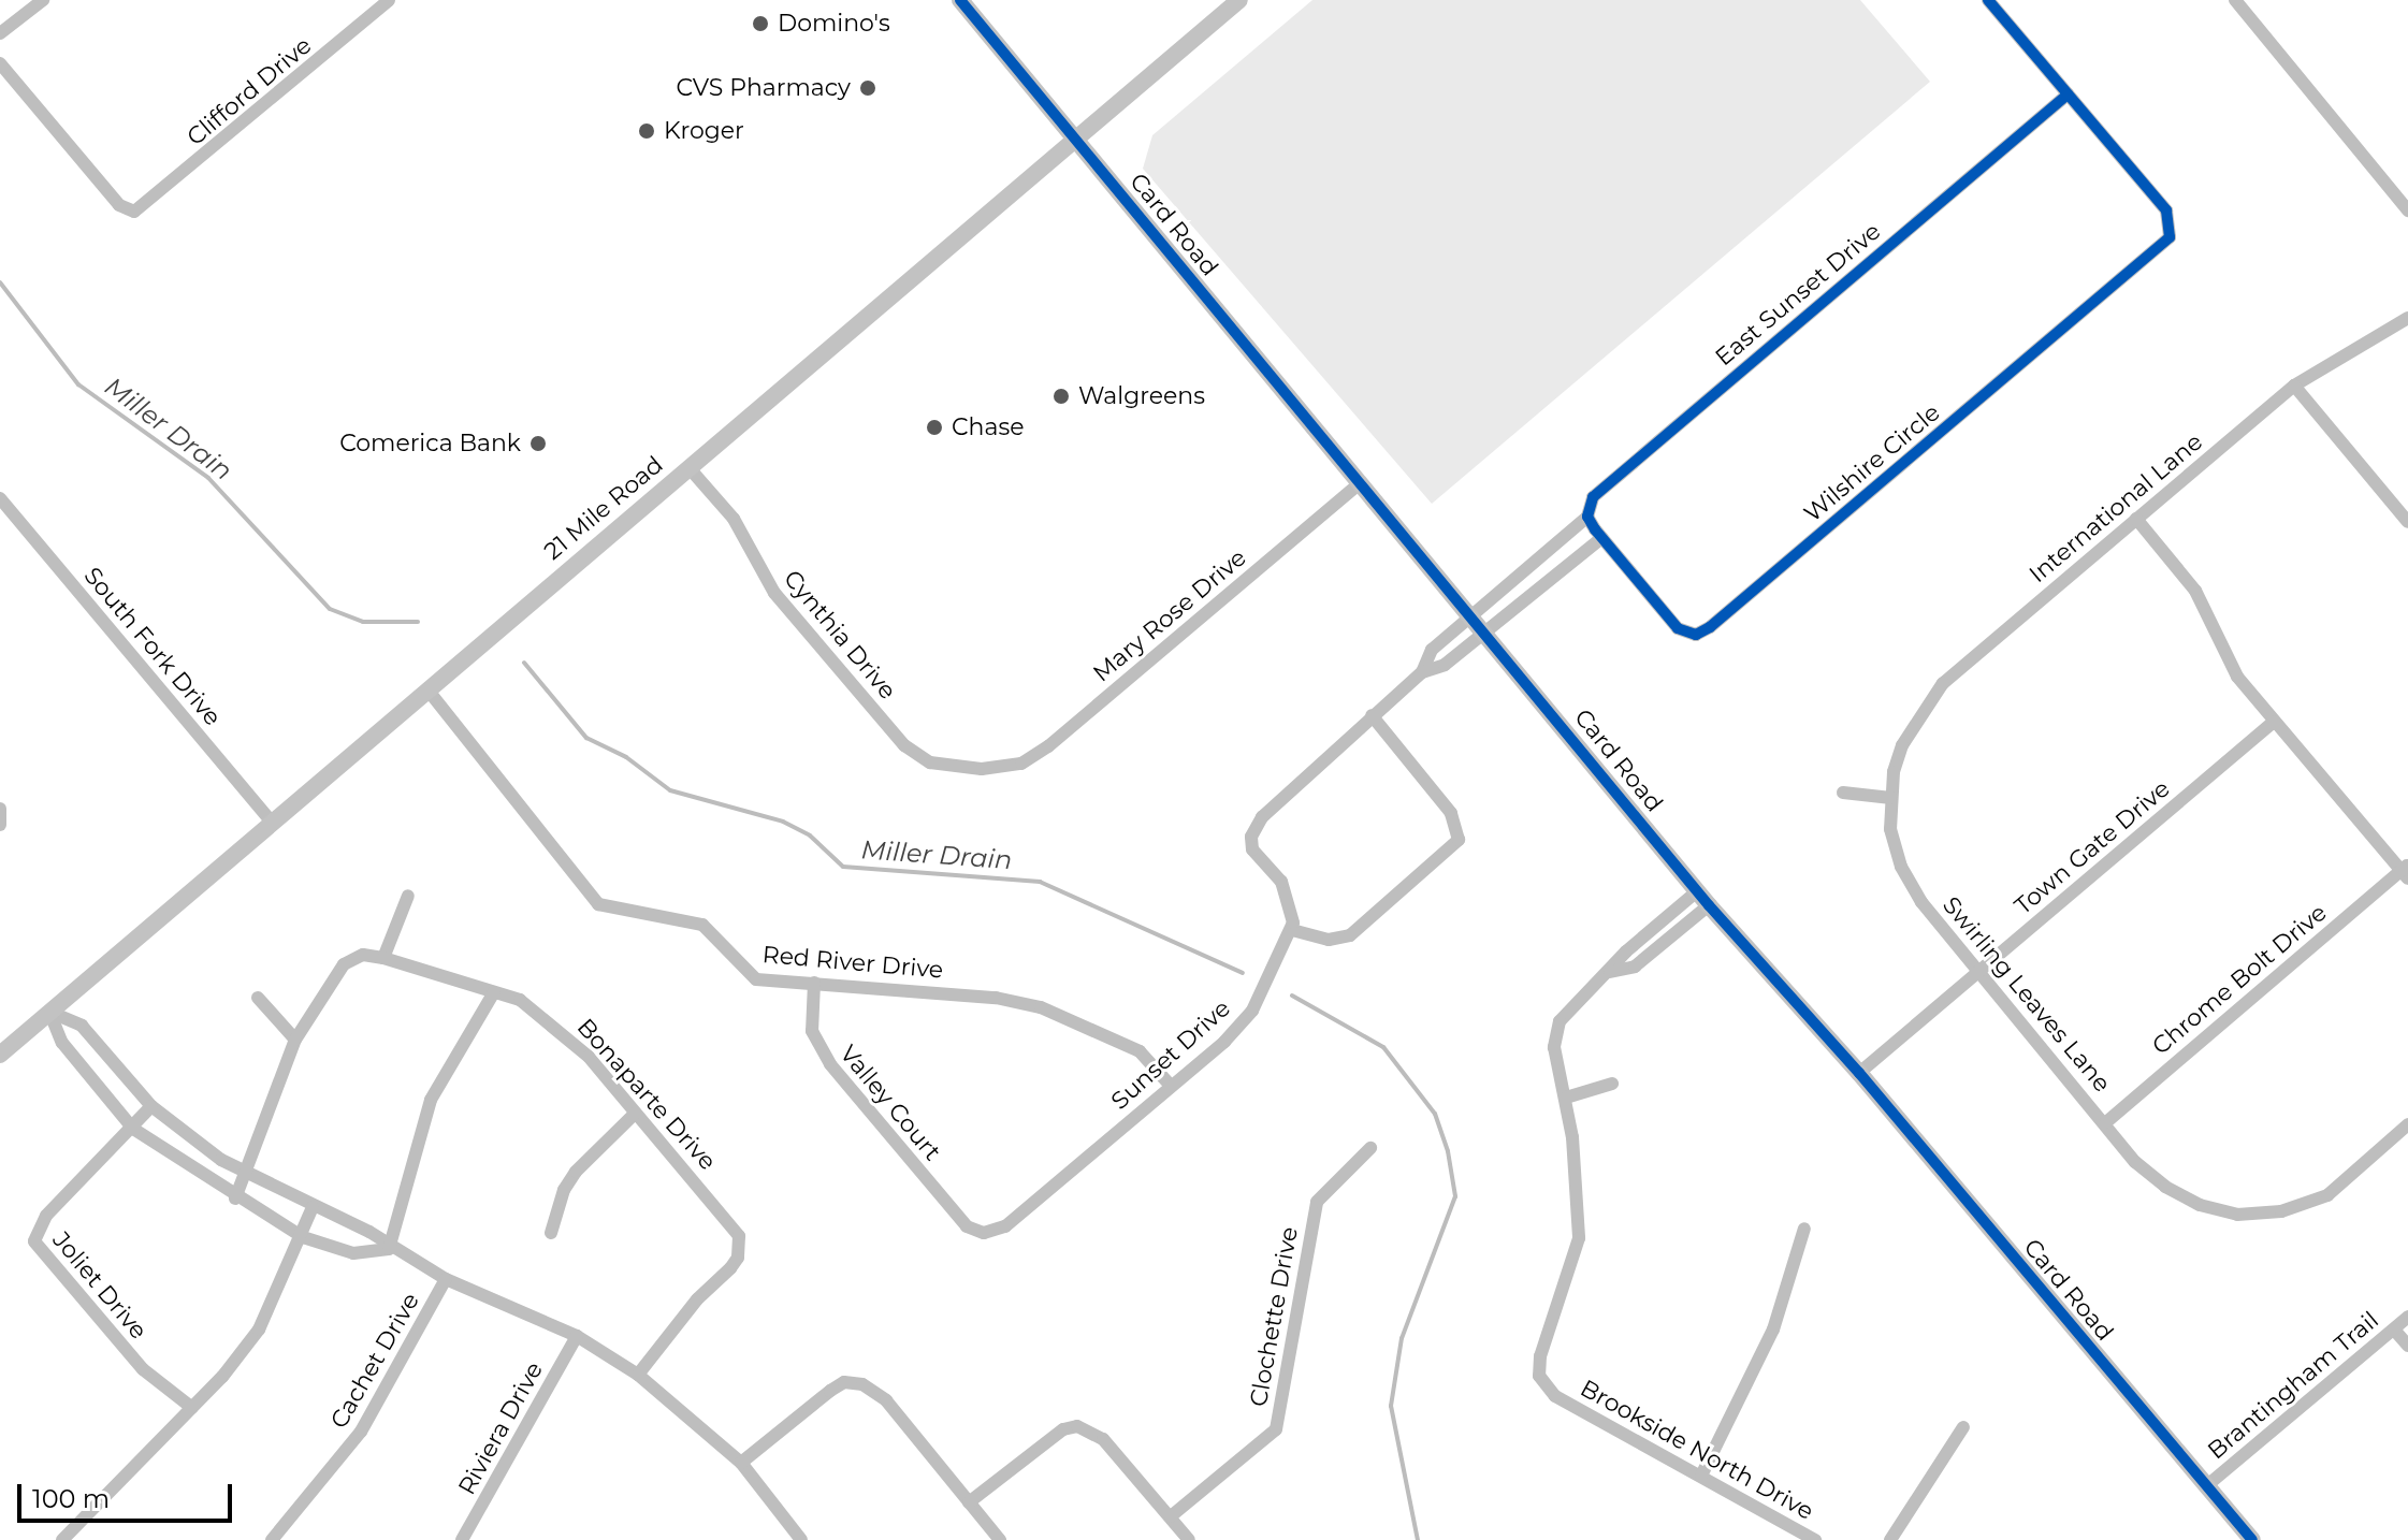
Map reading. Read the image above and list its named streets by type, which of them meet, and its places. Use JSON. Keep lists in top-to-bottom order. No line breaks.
{"streets":{"street":["Clifford Drive","Card Road","East Sunset Drive","Wilshire Circle","21 Mile Road","International Lane","Mary Rose Drive","Cynthia Drive","South Fork Drive","Town Gate Drive","Red River Drive","Chrome Bolt Drive","Swirling Leaves Lane","Sunset Drive","Bonaparte Drive","Valley Court","Joliet Drive","Clochette Drive","Cachet Drive","Brantingham Trail","Riviera Drive","Brookside North Drive"]},"crossings":[["Card Road","East Sunset Drive"],["Card Road","21 Mile Road"],["Card Road","Mary Rose Drive"],["Card Road","Town Gate Drive"],["Card Road","Brantingham Trail"],["Card Road","Brookside North Drive"],["East Sunset Drive","Wilshire Circle"],["21 Mile Road","Cynthia Drive"],["21 Mile Road","South Fork Drive"],["21 Mile Road","Red River Drive"],["International Lane","Swirling Leaves Lane"],["Mary Rose Drive","Cynthia Drive"],["Town Gate Drive","Swirling Leaves Lane"],["Red River Drive","Sunset Drive"],["Red River Drive","Valley Court"],["Chrome Bolt Drive","Swirling Leaves Lane"],["Sunset Drive","Valley Court"]],"water":["Miller Drain"],"places":["Domino's","CVS Pharmacy","Kroger","Walgreens","Chase","Comerica Bank"],"scale_bar":"100 m"}
